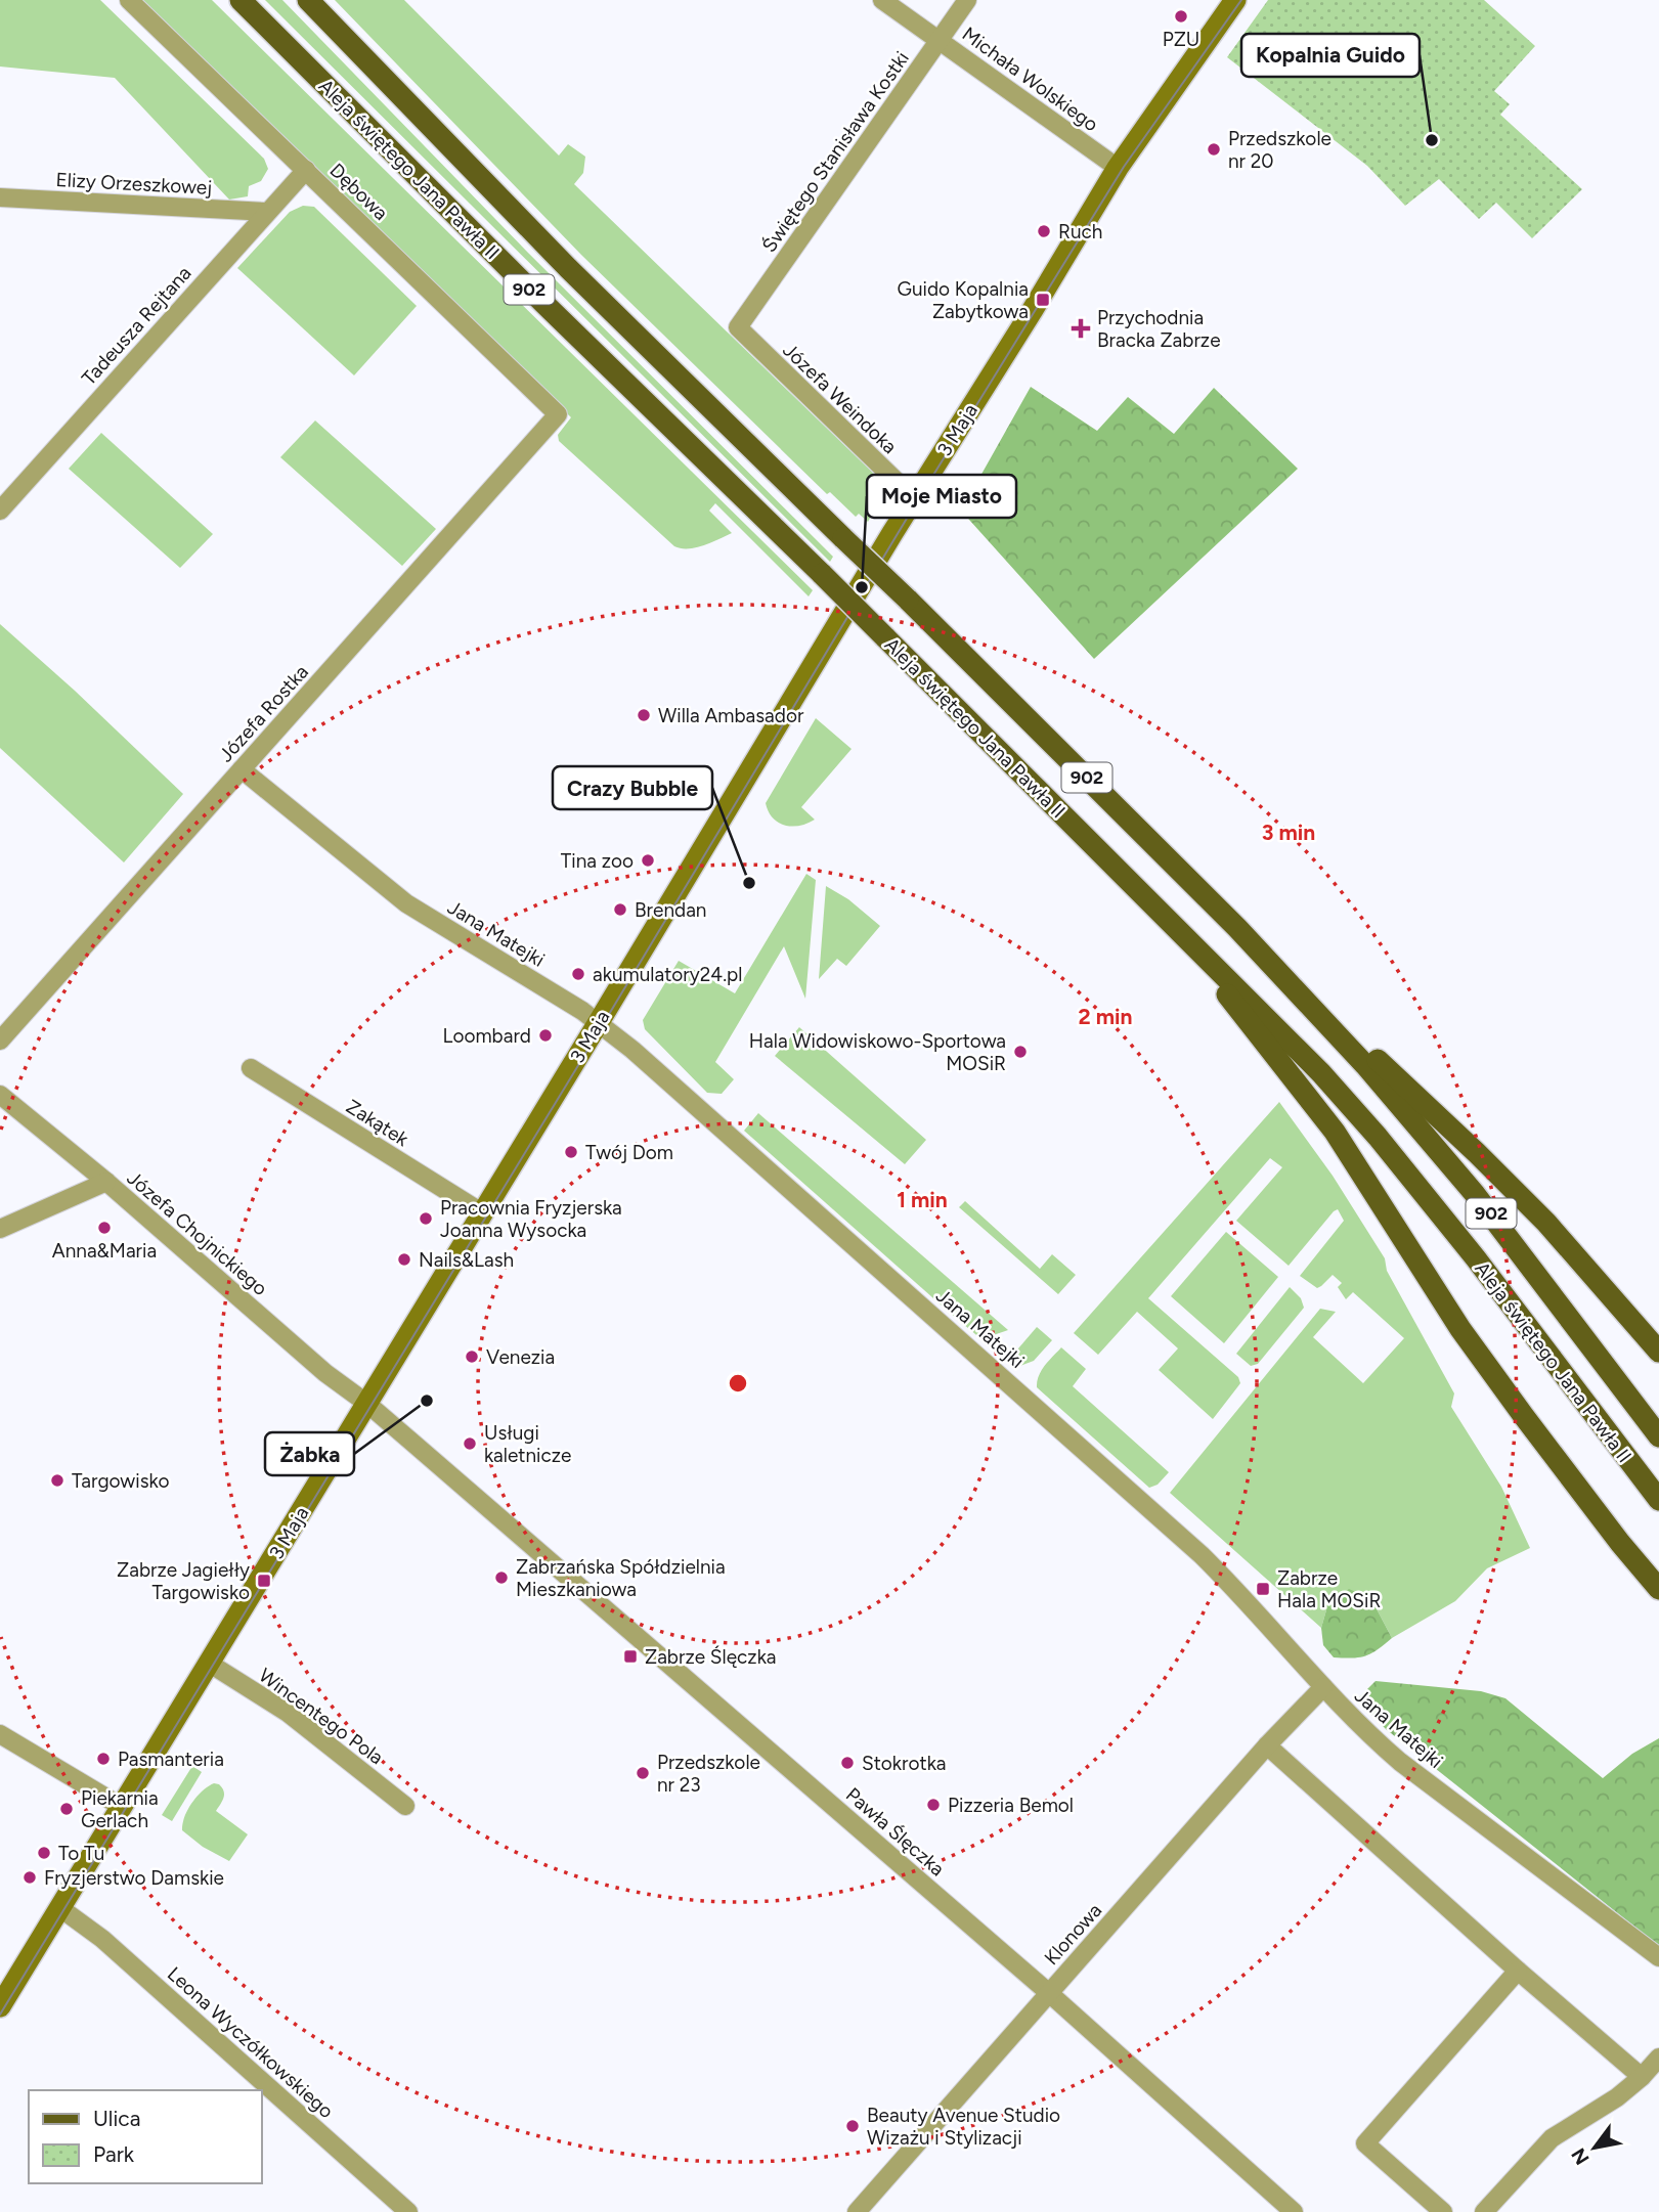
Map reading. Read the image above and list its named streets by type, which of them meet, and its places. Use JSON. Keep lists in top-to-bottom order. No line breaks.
{"streets":{"main road":["Aleja świętego Jana Pawła II","902"],"street":["Michała Wolskiego","Świętego Stanisława Kostki","Elizy Orzeszkowej","Dębowa","Tadeusza Rejtana","Józefa Weindoka","3 Maja","Józefa Rostka","Jana Matejki","Zakątek","Józefa Chojnickiego","Wincentego Pola","Pawła Ślęczka","Klonowa","Leona Wyczółkowskiego"]},"crossings":[["Michała Wolskiego","Świętego Stanisława Kostki"],["Michała Wolskiego","3 Maja"],["Świętego Stanisława Kostki","Józefa Weindoka"],["Elizy Orzeszkowej","Tadeusza Rejtana"],["Dębowa","Tadeusza Rejtana"],["Dębowa","Józefa Rostka"],["Józefa Weindoka","3 Maja"],["3 Maja","Jana Matejki"],["3 Maja","Zakątek"],["3 Maja","Józefa Chojnickiego"],["3 Maja","Wincentego Pola"],["3 Maja","Pawła Ślęczka"],["3 Maja","Leona Wyczółkowskiego"],["Józefa Rostka","Jana Matejki"],["Jana Matejki","Klonowa"],["Józefa Chojnickiego","Pawła Ślęczka"],["Pawła Ślęczka","Klonowa"]],"places":{"other":["PZU","Kopalnia Guido","Przedszkole nr 20","Ruch","Moje Miasto","Willa Ambasador","Tina zoo","Crazy Bubble","Brendan","akumulatory24.pl","Loombard","Hala Widowiskowo-Sportowa MOSiR","Twój Dom","Pracownia Fryzjerska Joanna Wysocka","Anna&Maria","Nails&Lash","Venezia","Żabka","Usługi kaletnicze","Targowisko","Zabrzańska Spółdzielnia Mieszkaniowa","Pasmanteria","Stokrotka","Przedszkole nr 23","Pizzeria Bemol","Piekarnia Gerlach","To Tu","Fryzjerstwo Damskie","Beauty Avenue Studio Wizażu i Stylizacji"],"transit":["Guido Kopalnia Zabytkowa","Zabrze Jagiełły Targowisko","Zabrze Hala MOSiR","Zabrze Ślęczka"],"health":["Przychodnia Bracka Zabrze"]},"legend":["Ulica","Park"],"north":"bottom left","rings":["3 min","2 min","1 min"]}
